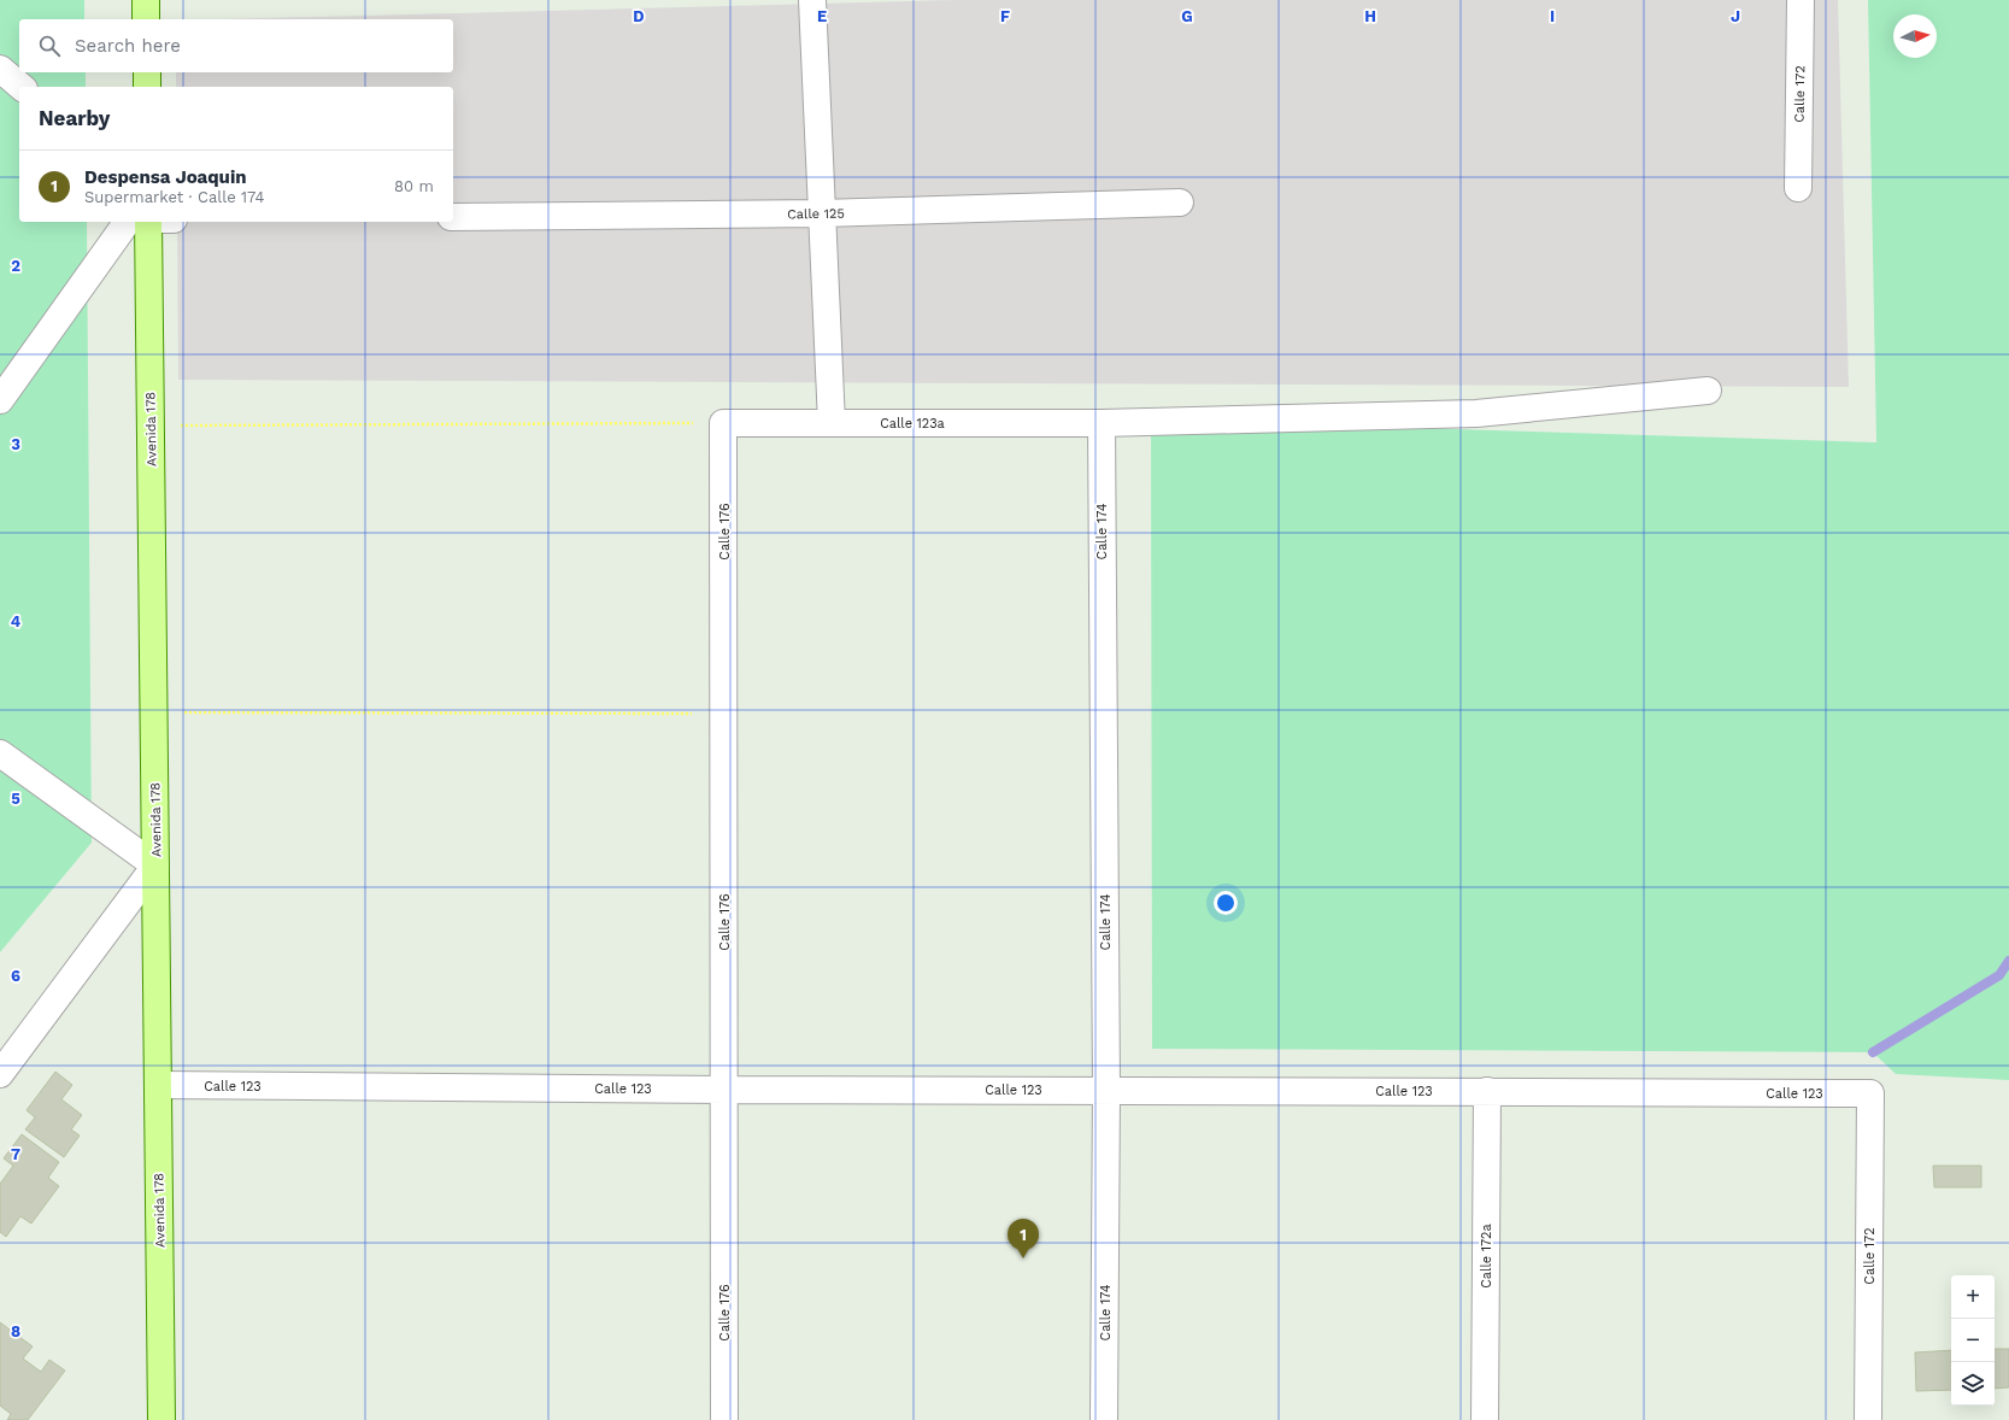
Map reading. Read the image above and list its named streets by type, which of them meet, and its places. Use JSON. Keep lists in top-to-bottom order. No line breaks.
{"streets":{"main road":["Avenida 178"],"street":["Calle 172","Calle 125","Calle 123a","Calle 176","Calle 174","Calle 123","Calle 172a"]},"crossings":[["Calle 172","Calle 123"],["Calle 123a","Calle 176"],["Calle 123a","Calle 174"],["Avenida 178","Calle 123"],["Calle 176","Calle 123"],["Calle 174","Calle 123"],["Calle 123","Calle 172a"]],"north":"right","page":{"search":"Search here","heading":"Nearby","list":[{"mark":"1","name":"Despensa Joaquin","note":"Supermarket · Calle 174","value":"80 m"}],"pins":"1","map_buttons":["+","−"]},"grid":{"columns":["D","E","F","G","H","I","J"],"rows":["2","3","4","5","6","7","8"]}}
